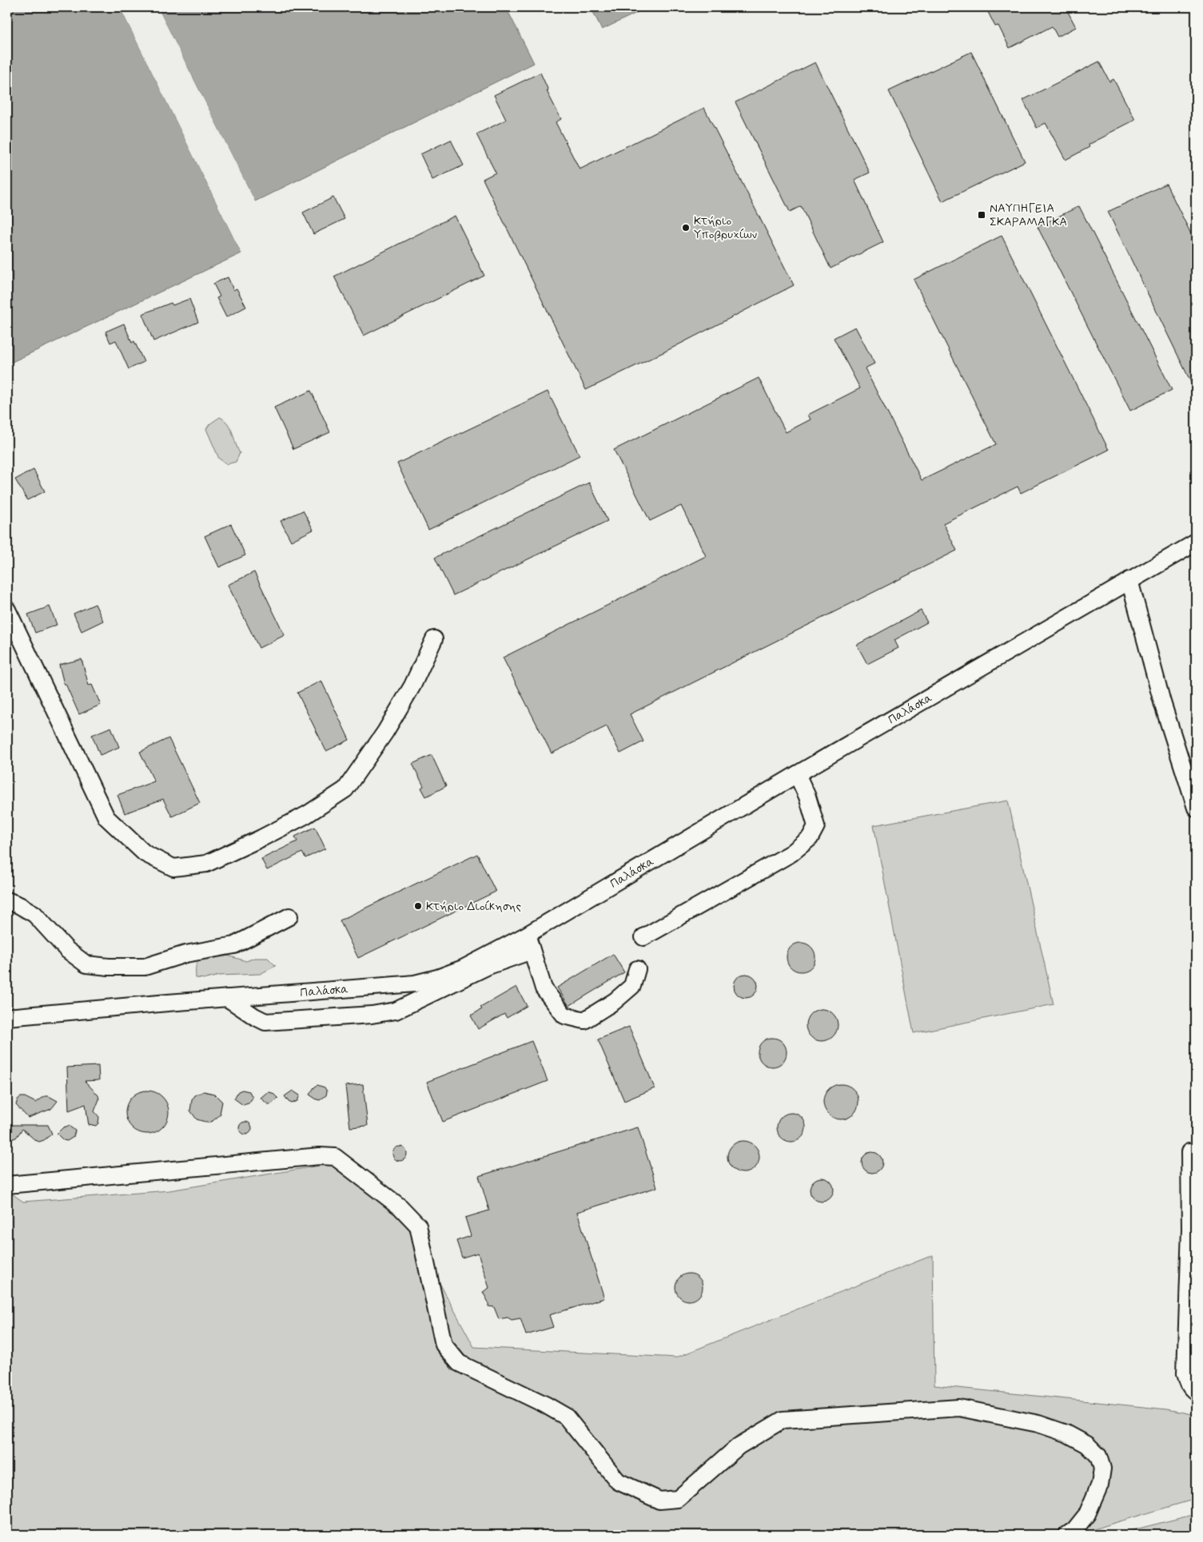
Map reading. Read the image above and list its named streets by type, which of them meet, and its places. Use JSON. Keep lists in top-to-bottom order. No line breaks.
{"streets":{"street":["Παλάσκα"]},"places":{"transit":["ΝΑΥΠΗΓΕΙΑ ΣΚΑΡΑΜΑΓΚΑ"],"other":["Κτήριο Υποβρυχίων","Κτήριο Διοίκησης"]}}
